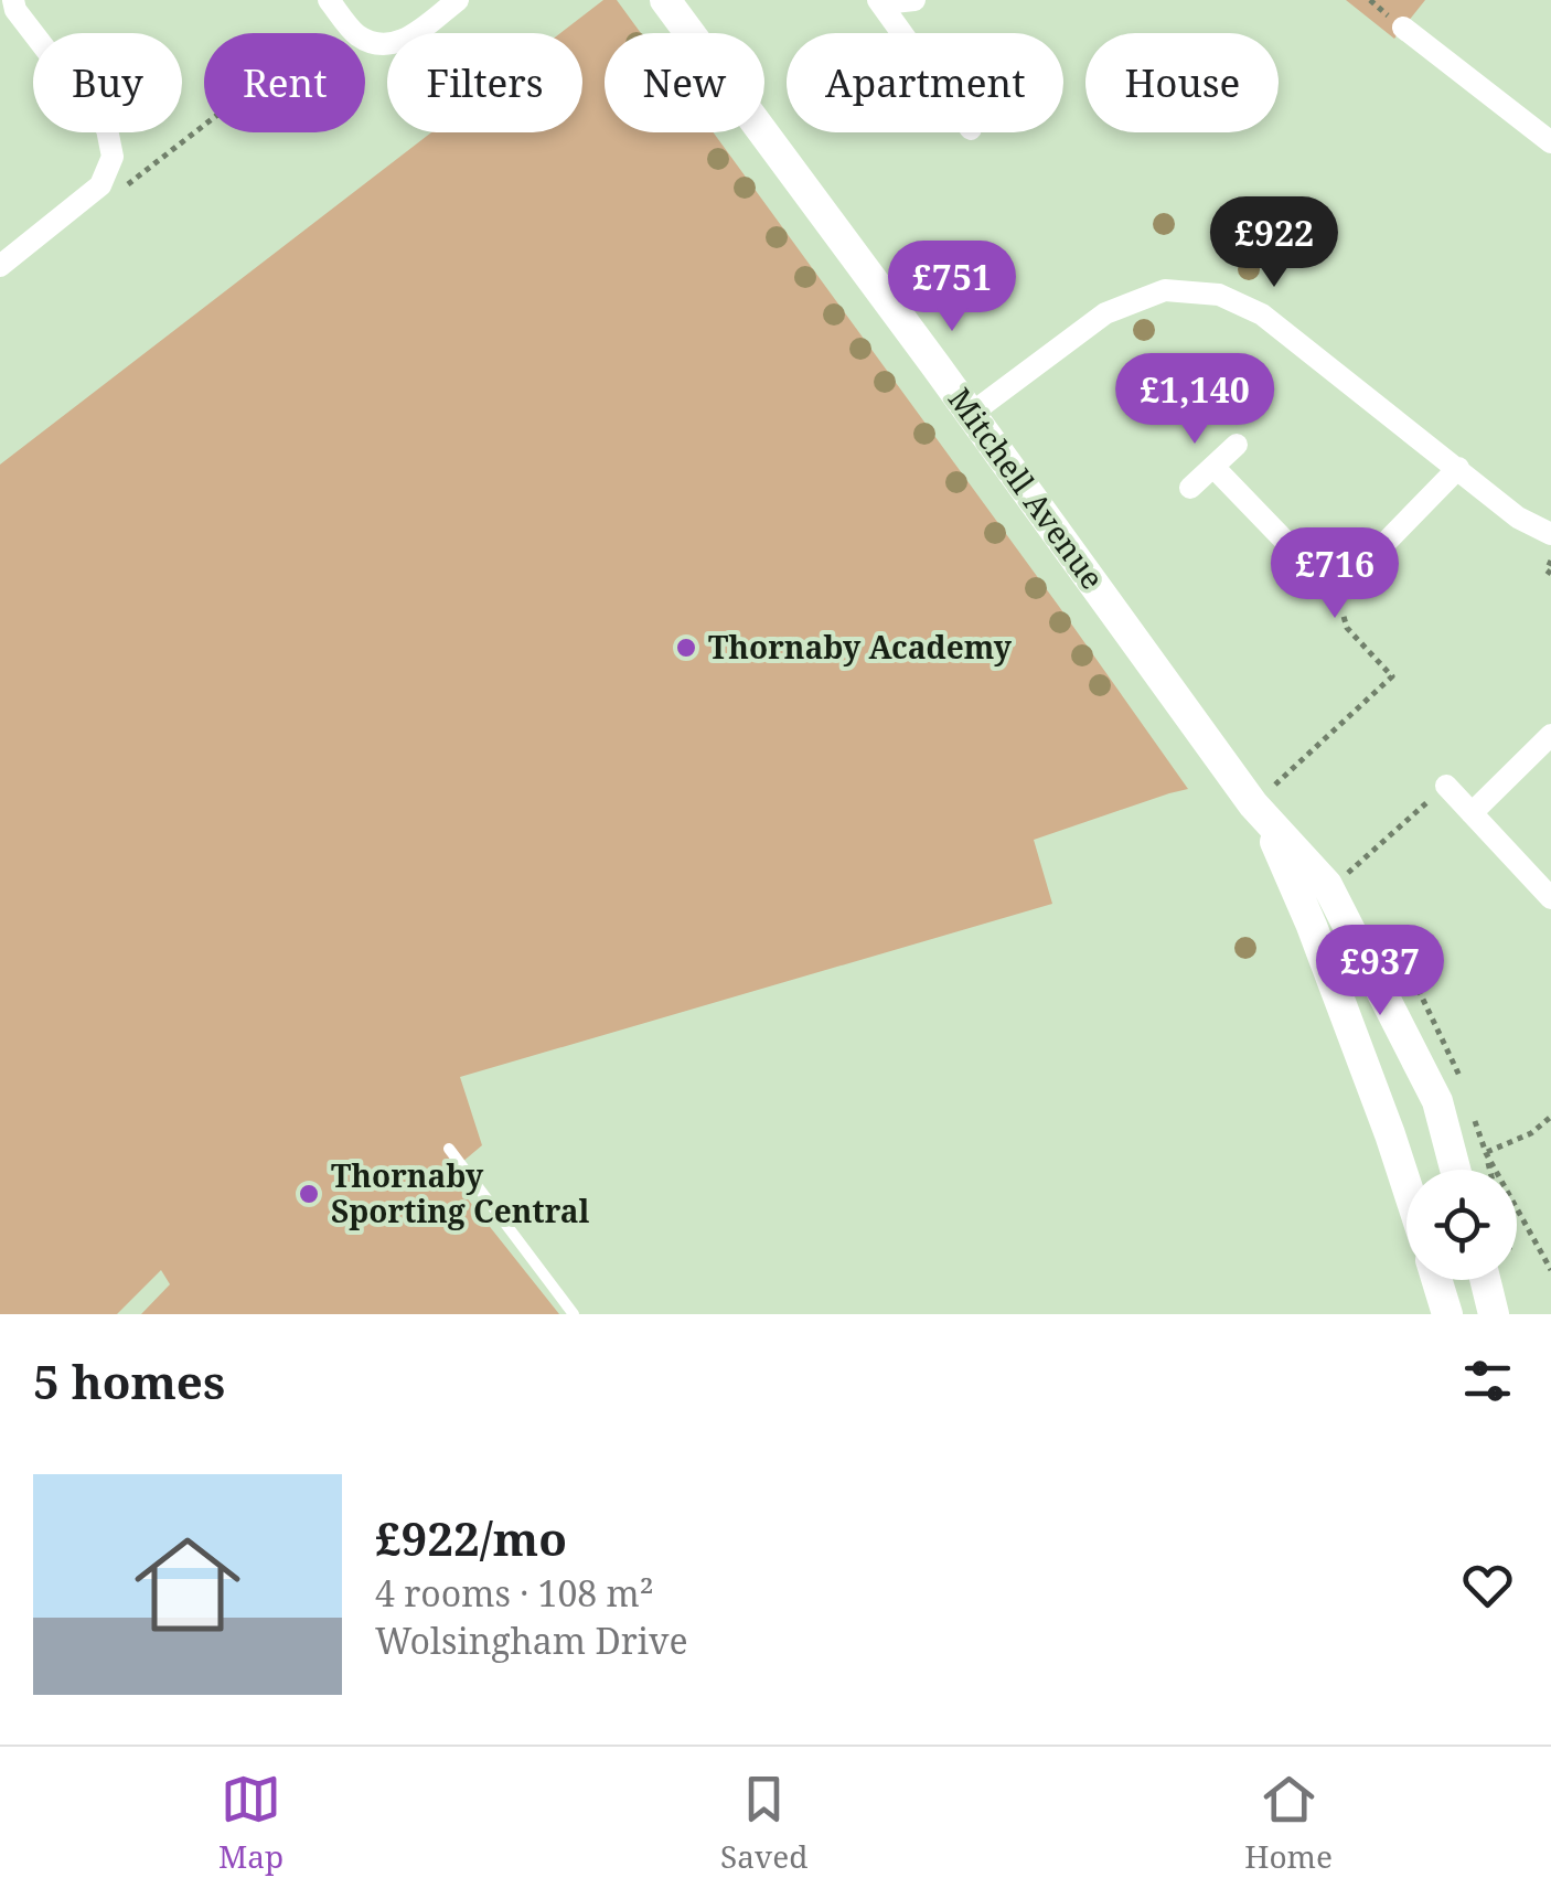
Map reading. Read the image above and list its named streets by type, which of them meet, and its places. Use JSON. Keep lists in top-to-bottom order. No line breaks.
{"streets":{"street":["Mitchell Avenue"]},"places":["Thornaby Academy","Thornaby Sporting Central"],"page":{"chip":["Buy","Rent","Filters","New","Apartment","House"],"price":["£922","£751","£1,140","£716","£937"],"heading":"5 homes","list":[{"name":"£922/mo","note":"4 rooms · 108 m² · Wolsingham Drive"}],"tabs":["Map","Saved","Home"]}}
